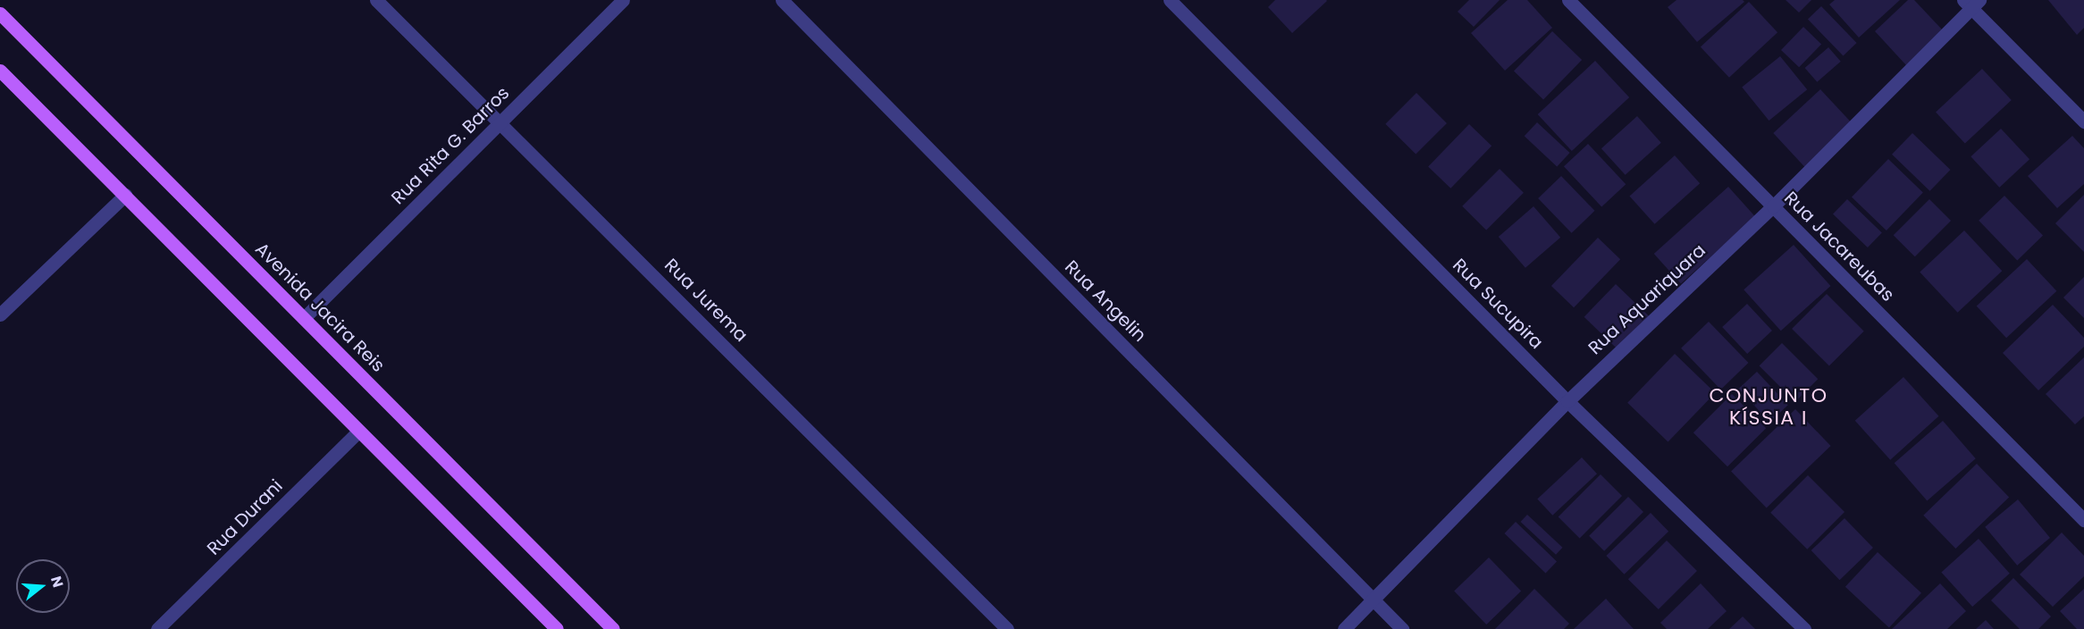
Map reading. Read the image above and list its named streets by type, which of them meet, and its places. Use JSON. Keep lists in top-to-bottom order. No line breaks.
{"streets":{"main road":["Avenida Jacira Reis"],"street":["Rua Rita G. Barros","Rua Jacareubas","Rua Aquariquara","Rua Jurema","Rua Angelin","Rua Sucupira","Rua Durani"]},"crossings":[["Rua Rita G. Barros","Rua Jurema"],["Rua Rita G. Barros","Avenida Jacira Reis"],["Rua Jacareubas","Rua Aquariquara"],["Rua Aquariquara","Rua Angelin"],["Rua Aquariquara","Rua Sucupira"]],"districts":["CONJUNTO KÍSSIA I"],"north":"right"}
